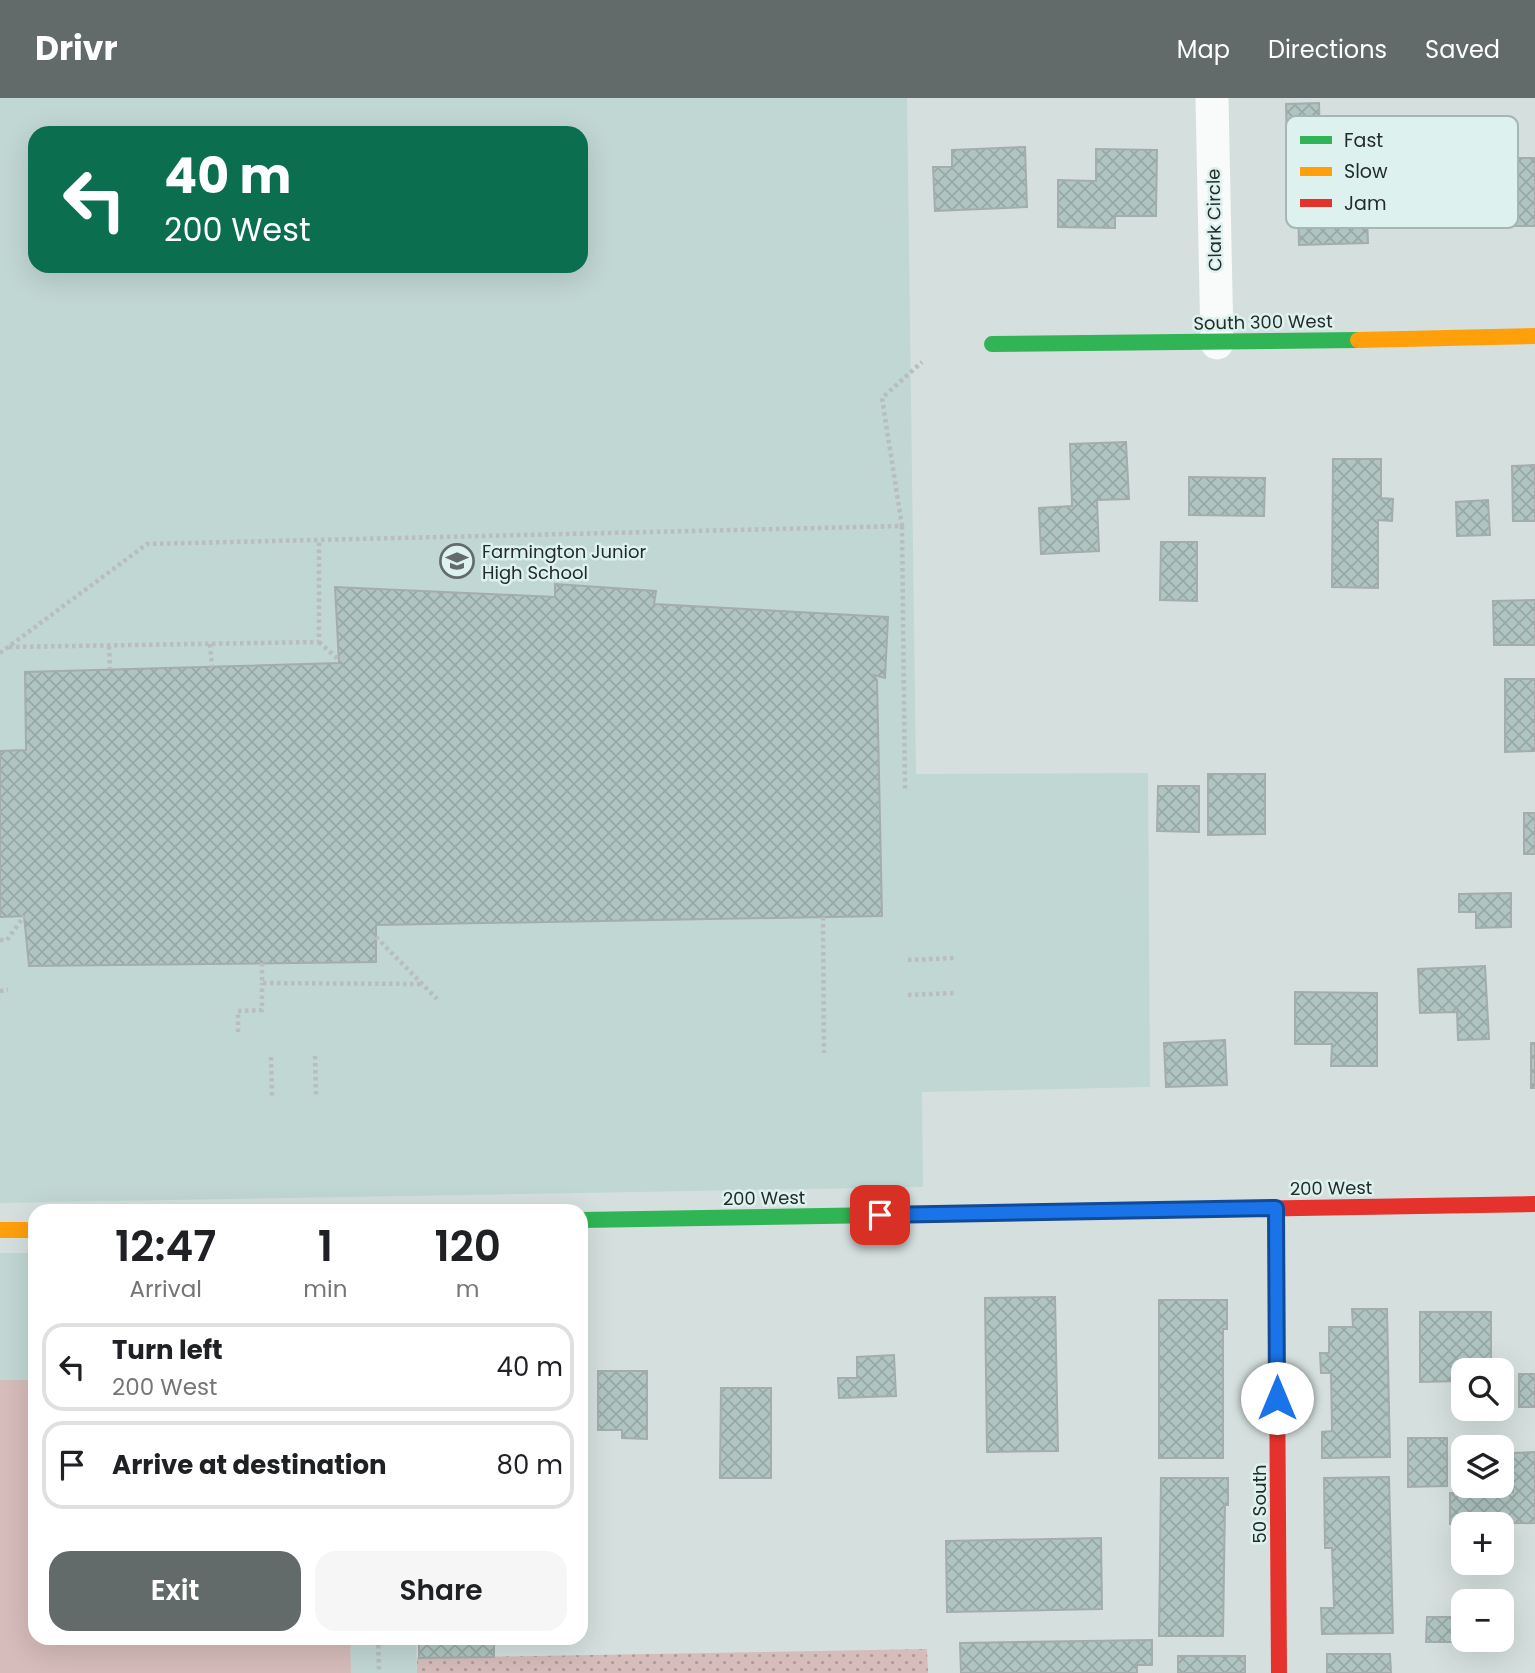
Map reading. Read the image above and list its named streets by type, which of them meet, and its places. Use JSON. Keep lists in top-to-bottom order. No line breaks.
{"streets":{"street":["Clark Circle","South 300 West","200 West","50 South"]},"crossings":[["Clark Circle","South 300 West"],["200 West","50 South"]],"places":{"school or university":["Farmington Junior High School"]},"legend":["Fast","Slow","Jam"],"page":{"header":"Drivr","nav":["Map","Directions","Saved"],"turn":["40 m","200 West"],"eta":["12:47","Arrival","1","min","120","m"],"list":[{"name":"Turn left","note":"200 West","value":"40 m"},{"name":"Arrive at destination","value":"80 m"}],"map_buttons":["+","−"],"buttons":["Exit","Share"]}}
